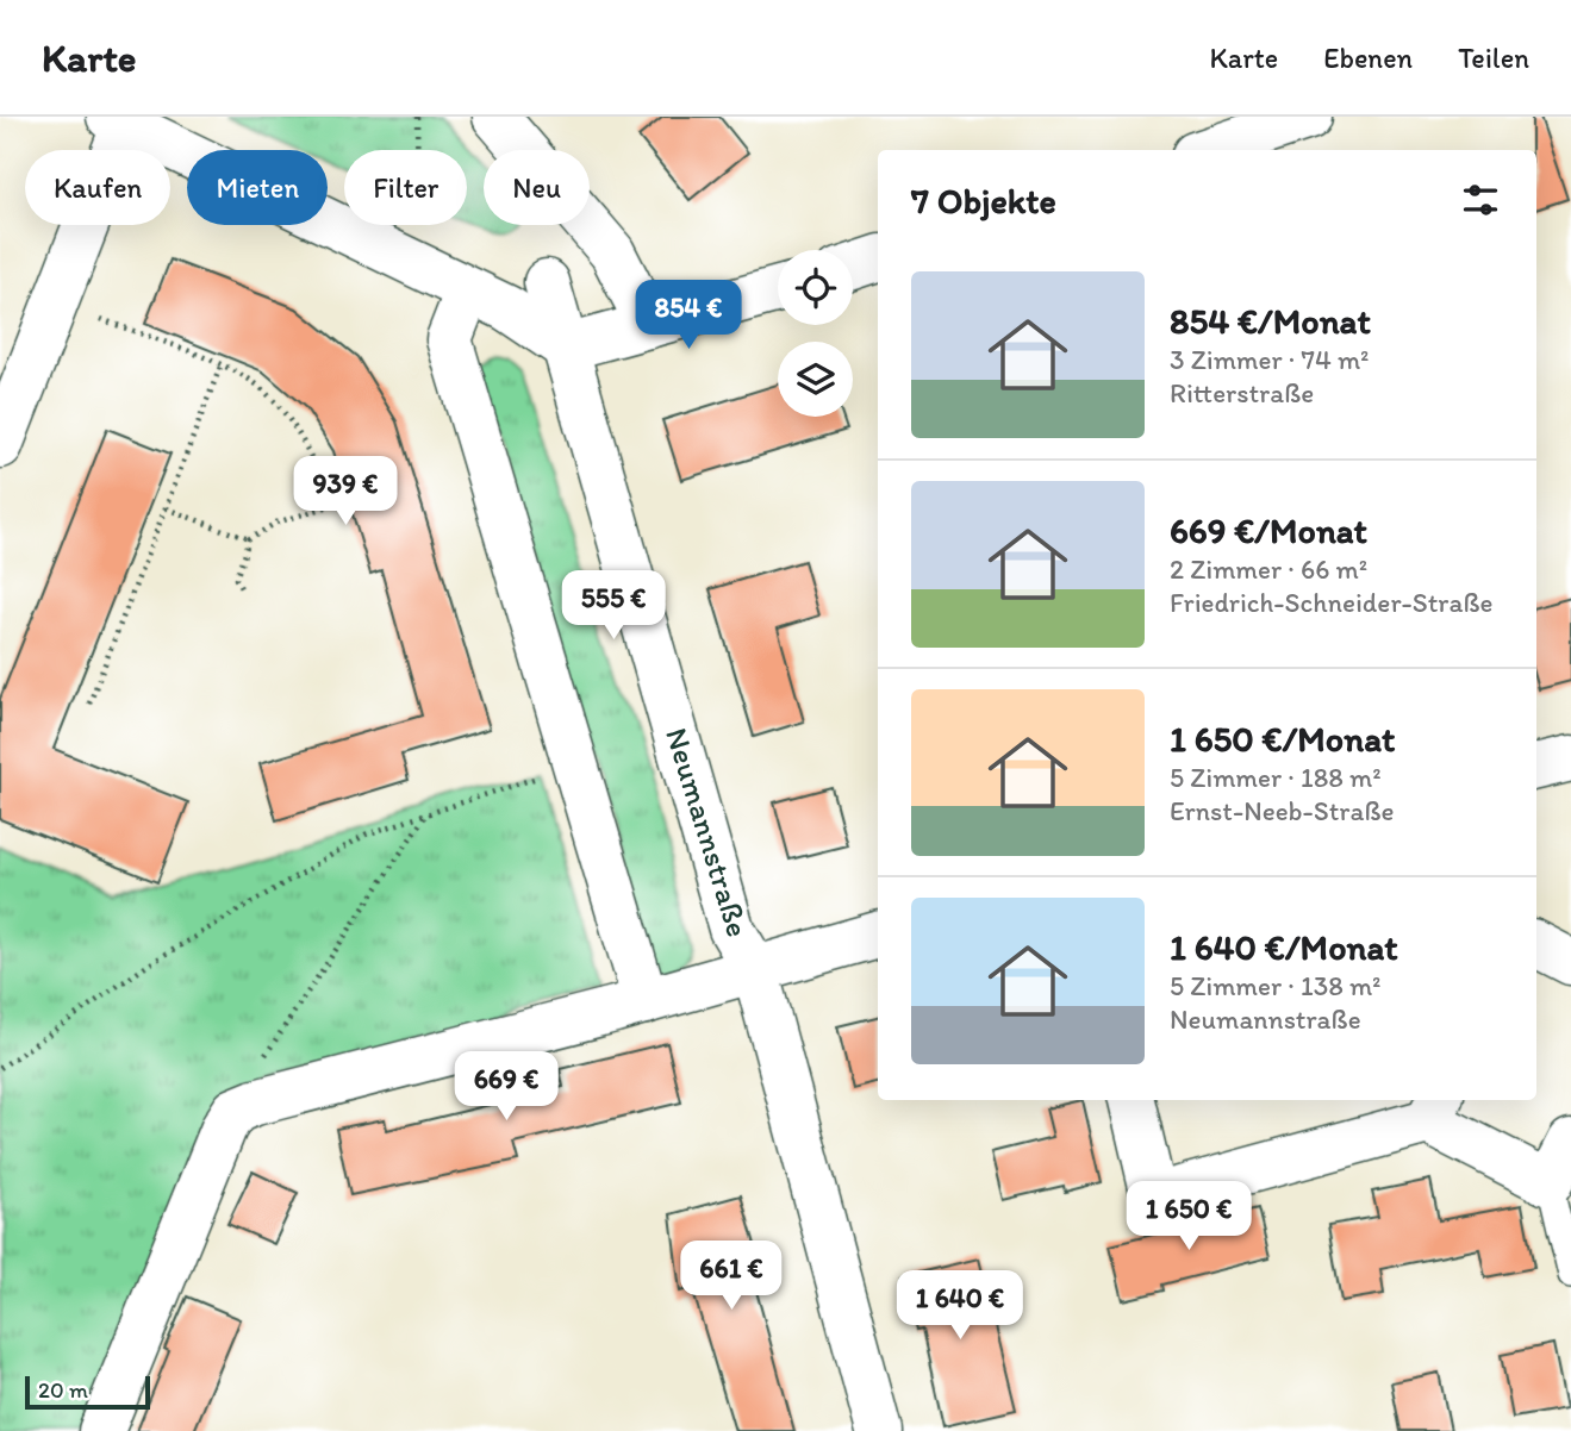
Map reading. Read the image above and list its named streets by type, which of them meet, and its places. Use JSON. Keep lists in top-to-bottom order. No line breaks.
{"streets":{"street":["Neumannstraße"]},"scale_bar":"20 m","page":{"header":"Karte","nav":["Karte","Ebenen","Teilen"],"chip":["Kaufen","Mieten","Filter","Neu"],"heading":"7 Objekte","list":[{"name":"854 €/Monat","note":"3 Zimmer · 74 m² · Ritterstraße"},{"name":"669 €/Monat","note":"2 Zimmer · 66 m² · Friedrich-Schneider-Straße"},{"name":"1 650 €/Monat","note":"5 Zimmer · 188 m² · Ernst-Neeb-Straße"},{"name":"1 640 €/Monat","note":"5 Zimmer · 138 m² · Neumannstraße"}],"price":["854 €","939 €","555 €","669 €","1 650 €","661 €","1 640 €"],"scale":"20 m"}}
